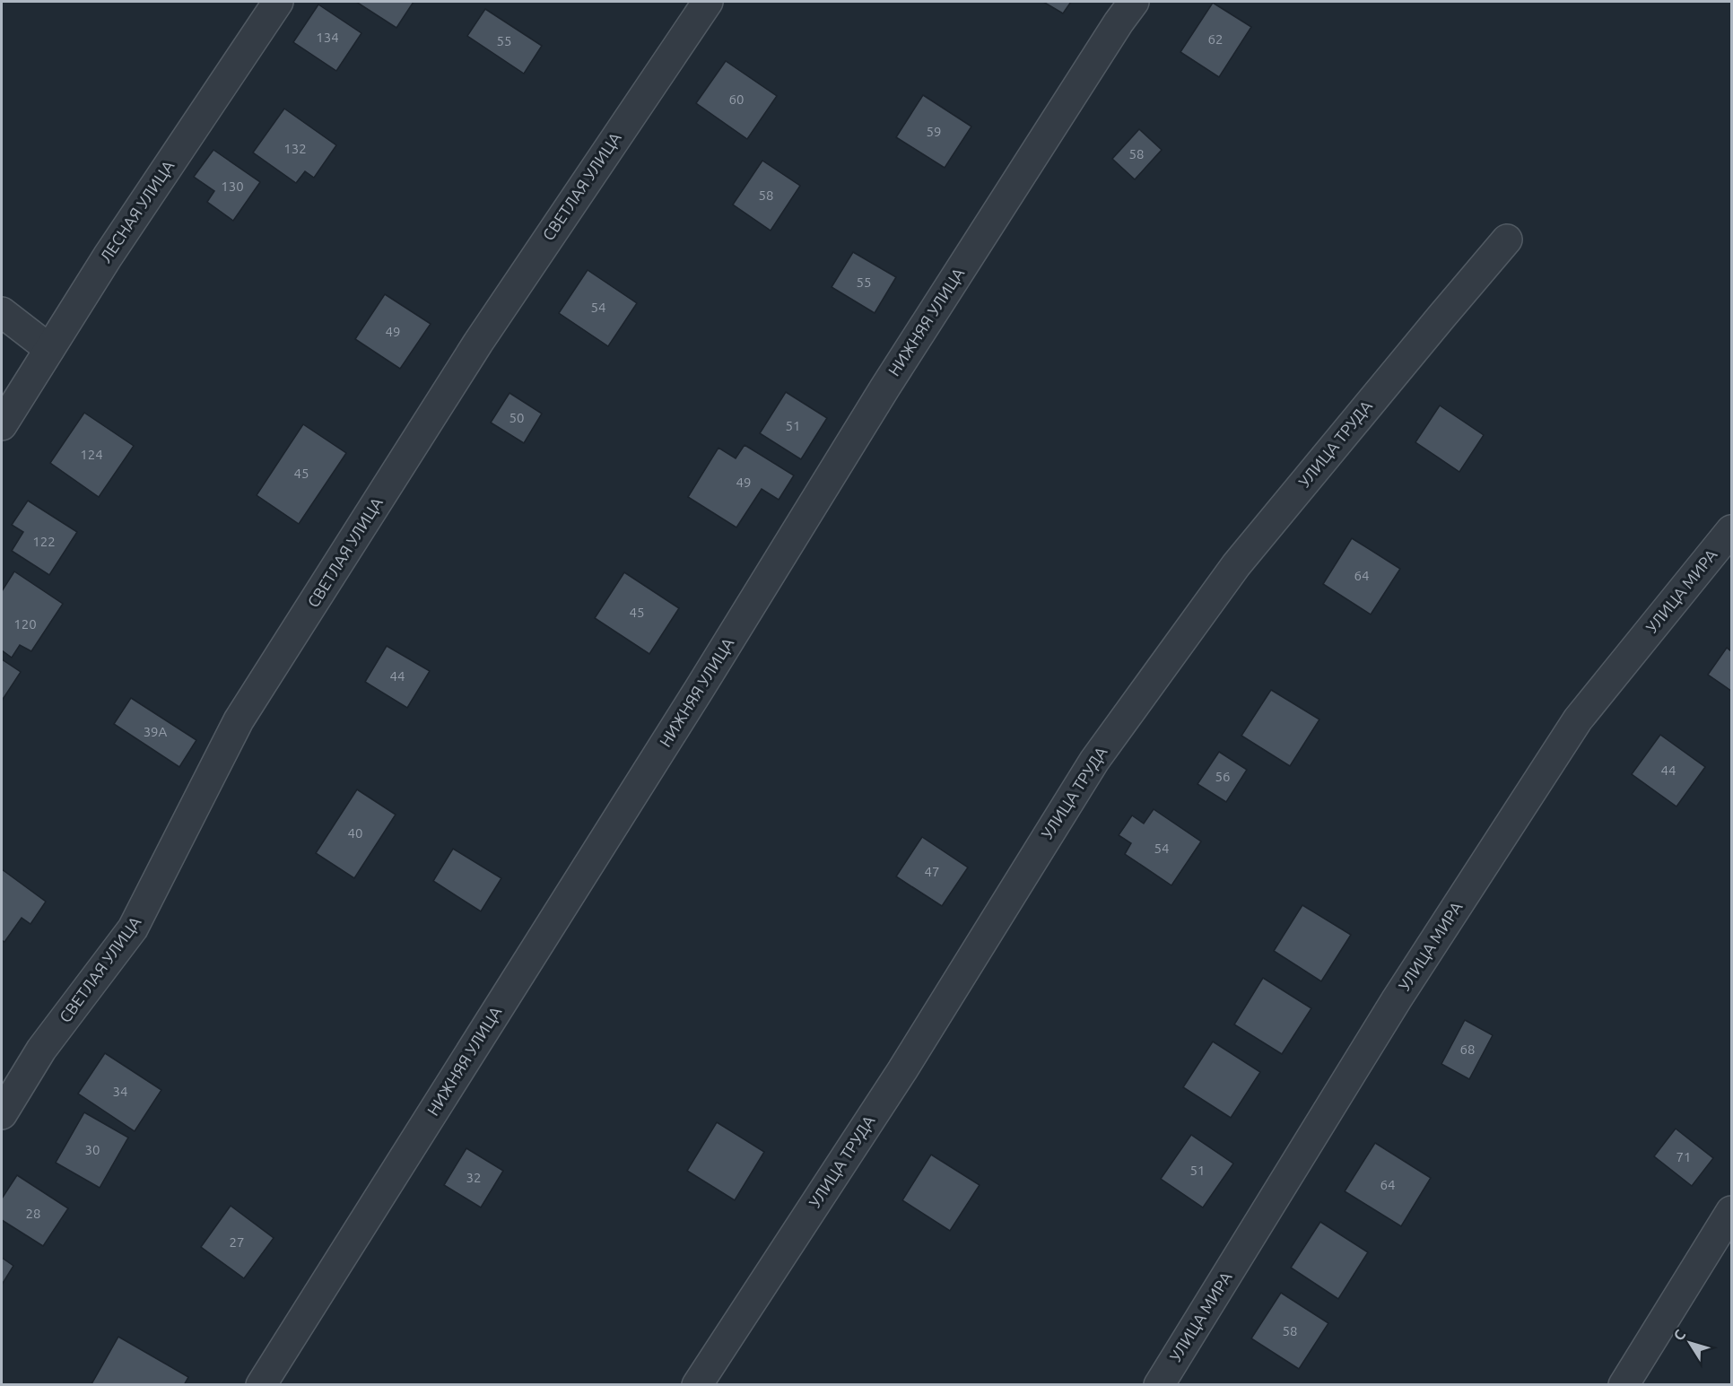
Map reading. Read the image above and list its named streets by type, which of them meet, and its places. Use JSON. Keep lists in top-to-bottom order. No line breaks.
{"streets":{"street":["СВЕТЛАЯ УЛИЦА","ЛЕСНАЯ УЛИЦА","НИЖНЯЯ УЛИЦА","УЛИЦА ТРУДА","УЛИЦА МИРА"]},"house_numbers":["134","62","55","60","59","132","58","130","58","55","54","49","50","51","124","45","49","122","64","45","120","44","39А","44","56","40","54","47","68","34","30","71","51","32","64","28","27","58"],"north":"top left"}
